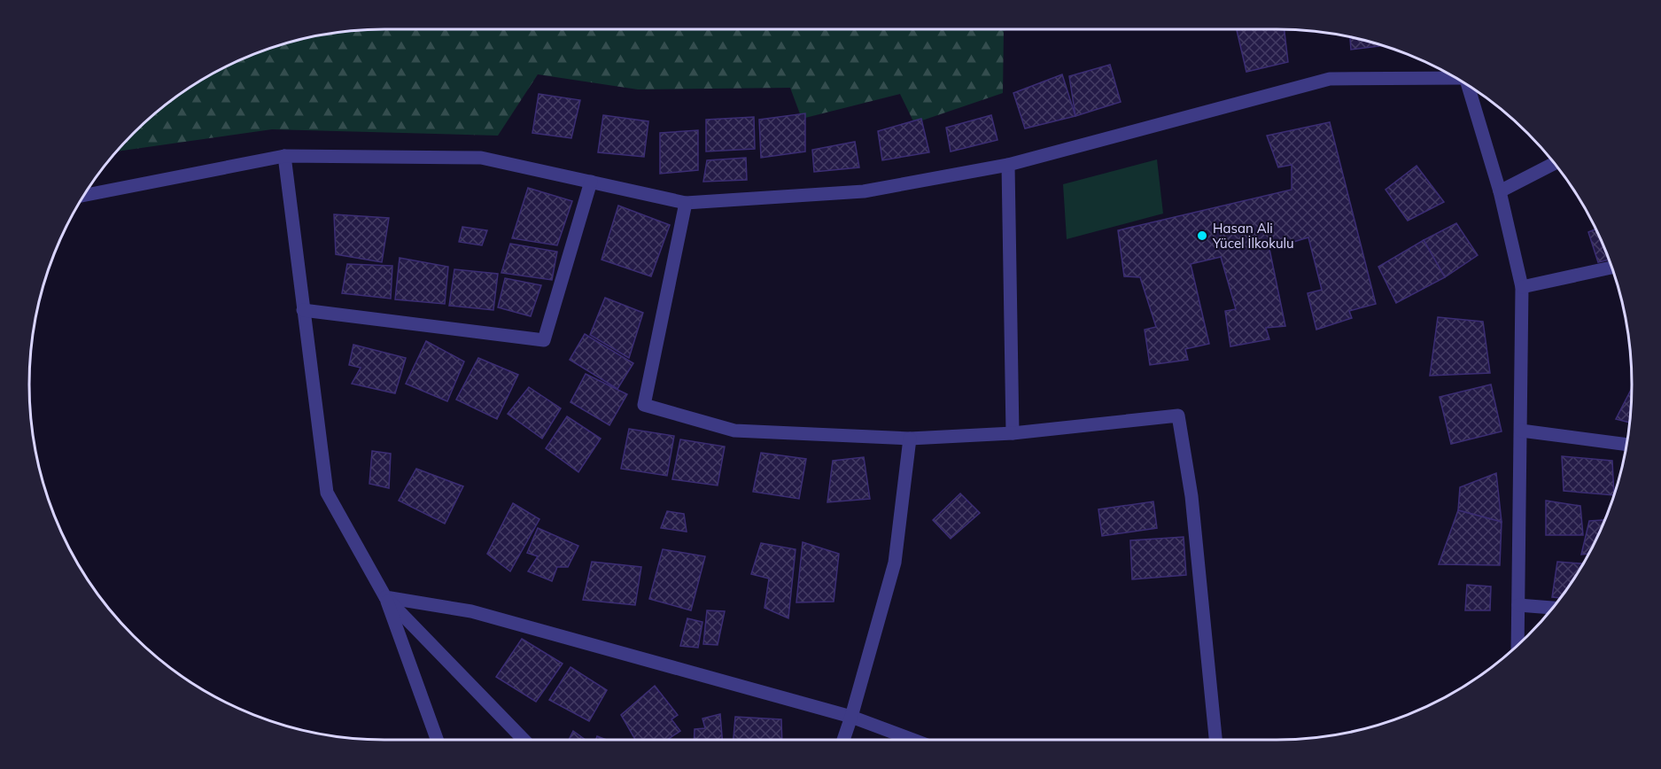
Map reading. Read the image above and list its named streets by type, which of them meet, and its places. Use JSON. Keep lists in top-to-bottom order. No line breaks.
{"places":["Hasan Ali Yücel İlkokulu"]}
